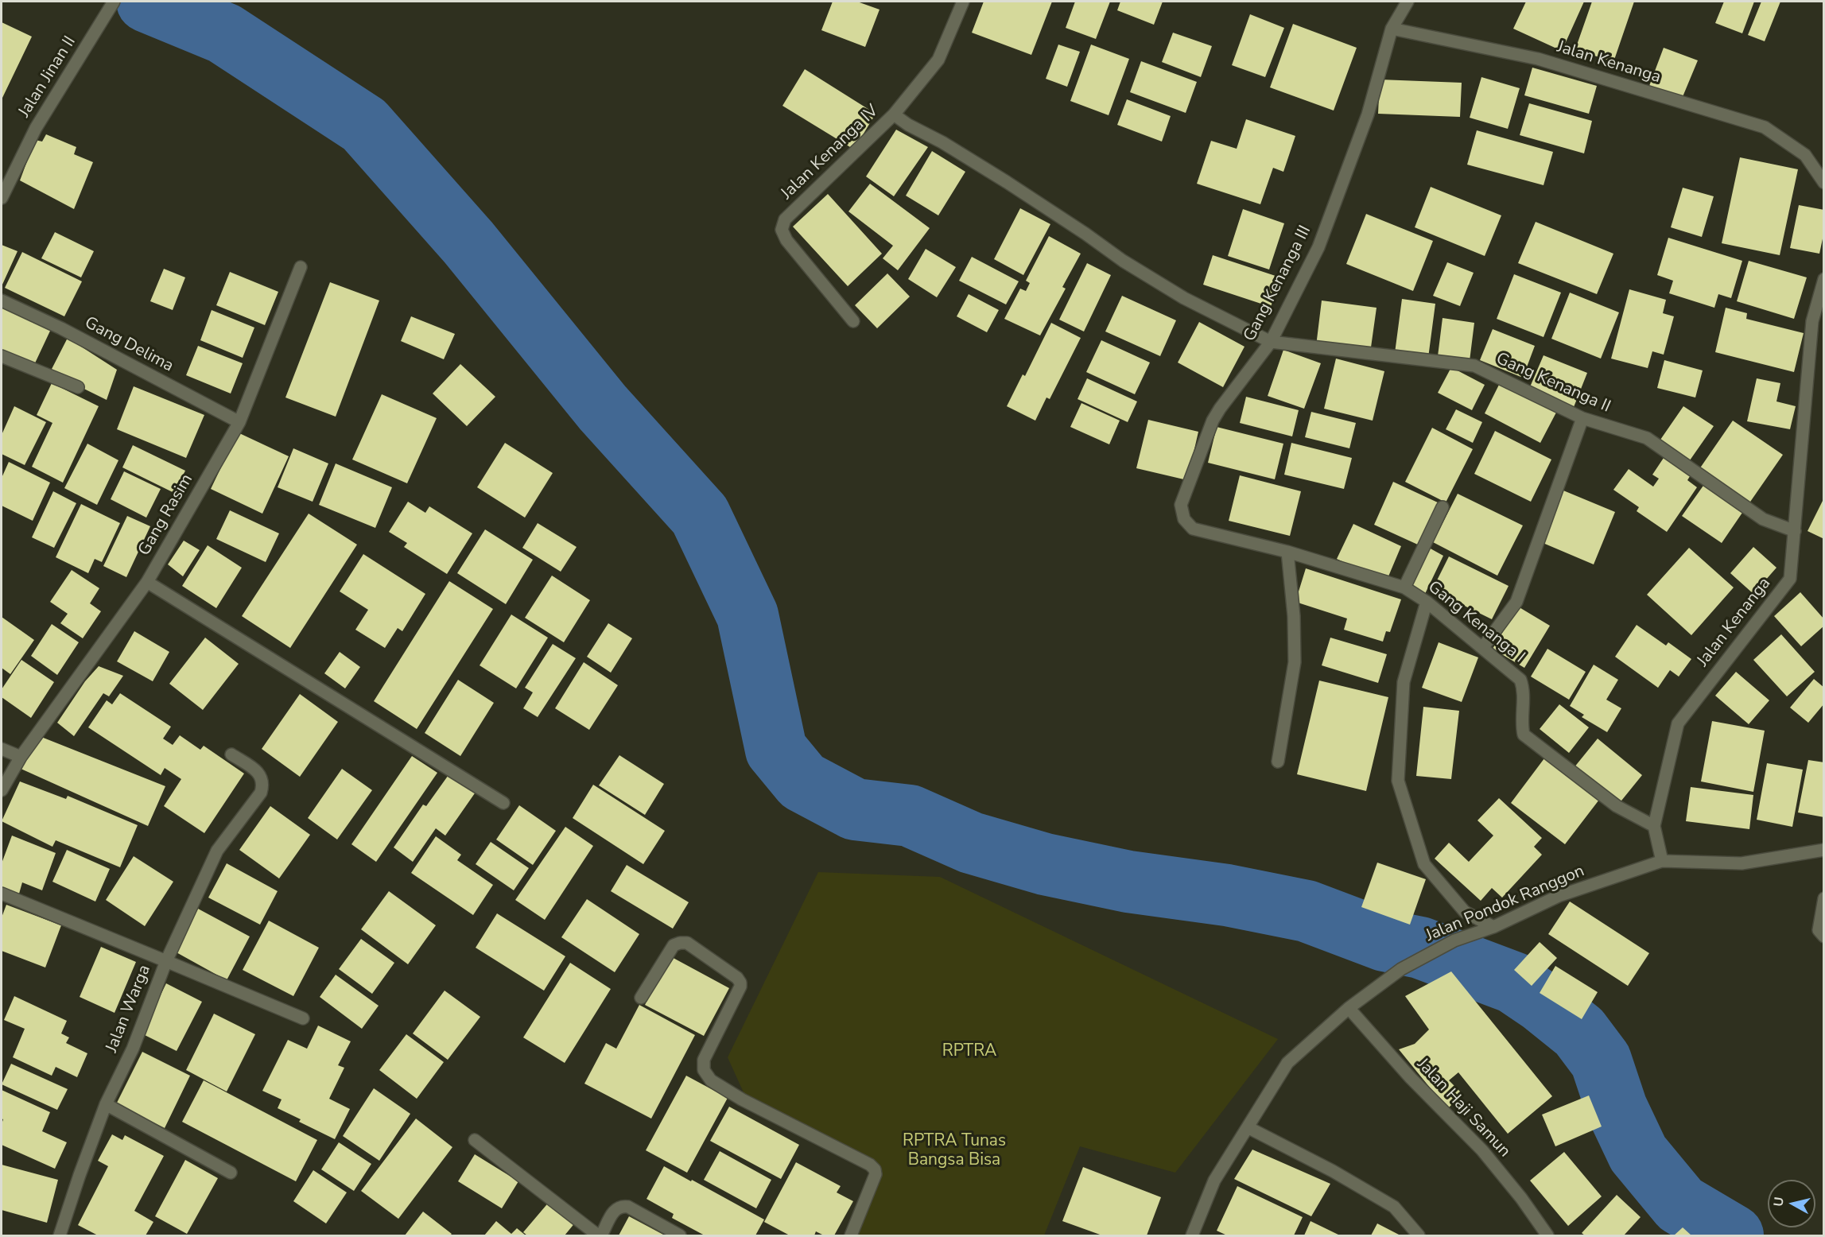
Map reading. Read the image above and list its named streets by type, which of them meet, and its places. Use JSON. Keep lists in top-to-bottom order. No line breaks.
{"streets":{"street":["Jalan Kenanga","Jalan Jinan II","Jalan Kenanga IV","Gang Kenanga III","Gang Delima","Gang Kenanga II","Gang Rasim","Gang Kenanga I","Jalan Pondok Ranggon","Jalan Warga","Jalan Haji Samun"]},"crossings":[["Jalan Kenanga","Gang Kenanga III"],["Jalan Kenanga","Gang Kenanga II"],["Jalan Kenanga","Gang Kenanga I"],["Jalan Kenanga","Jalan Pondok Ranggon"],["Jalan Kenanga IV","Gang Kenanga II"],["Gang Kenanga III","Gang Kenanga II"],["Gang Kenanga III","Gang Kenanga I"],["Gang Delima","Gang Rasim"],["Jalan Pondok Ranggon","Jalan Haji Samun"]],"parks":["RPTRA","RPTRA Tunas Bangsa Bisa"],"north":"left"}
